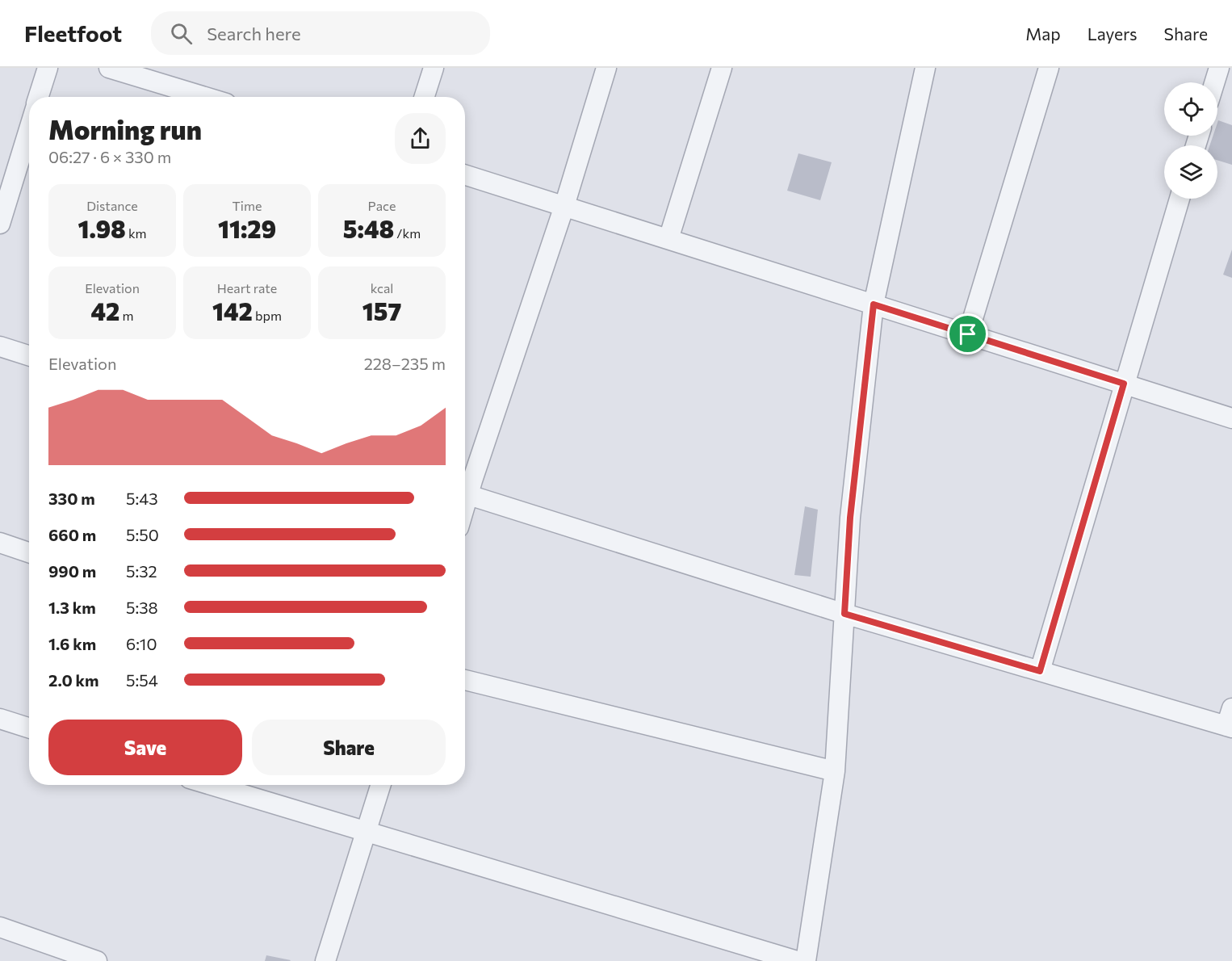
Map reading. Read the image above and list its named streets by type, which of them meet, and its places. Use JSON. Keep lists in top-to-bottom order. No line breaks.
{"page":{"header":"Fleetfoot","search":"Search here","nav":["Map","Layers","Share"],"heading":["Morning run","06:27 · 6 × 330 m"],"stats":[["Distance","1.98 km"],["Time","11:29"],["Pace","5:48 /km"],["Elevation","42 m"],["Heart rate","142 bpm"],["kcal","157"]],"chart":["Elevation","228–235 m"],"list":[{"name":"330 m","note":"5:43"},{"name":"660 m","note":"5:50"},{"name":"990 m","note":"5:32"},{"name":"1.3 km","note":"5:38"},{"name":"1.6 km","note":"6:10"},{"name":"2.0 km","note":"5:54"}],"buttons":["Save","Share"]}}
